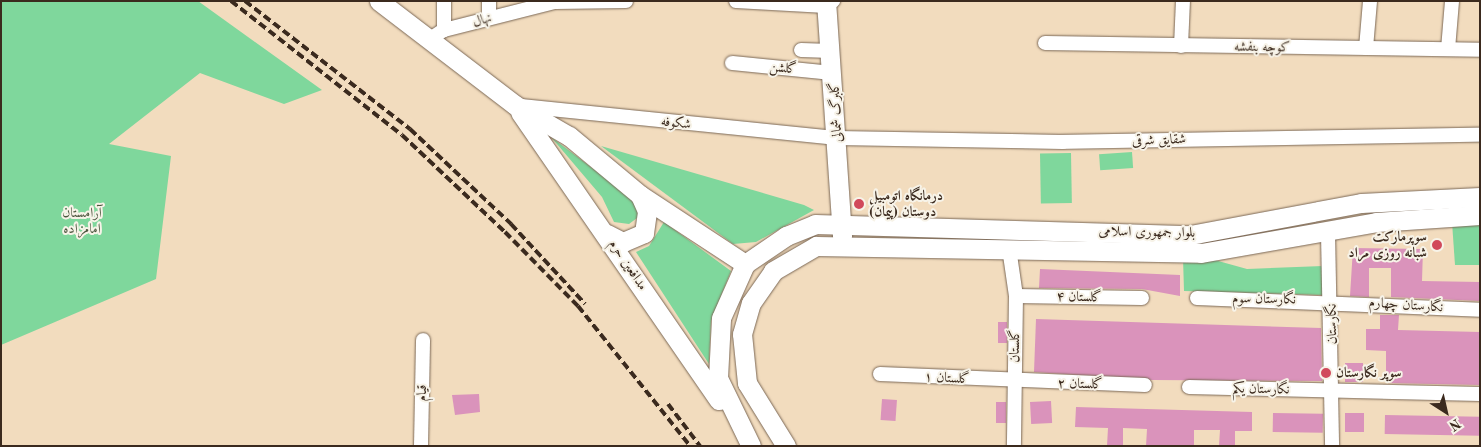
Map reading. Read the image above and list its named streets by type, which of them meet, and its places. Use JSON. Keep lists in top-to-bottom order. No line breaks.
{"streets":{"main road":["گلبرگ شمالی","بلوار جمهوری اسلامی","مدافعین حرم"],"street":["نهال","کوچه بنفشه","گلشن","شکوفه","شقایق شرقی","گلستان ۴","نگارستان سوم","نگارستان چهارم","نگارستان","گلستان","گلستان ۱","گلستان ۲","نگارستان یکم","قیام"]},"crossings":[["نهال","مدافعین حرم"],["گلشن","گلبرگ شمالی"],["گلبرگ شمالی","شکوفه"],["گلبرگ شمالی","شقایق شرقی"],["گلبرگ شمالی","بلوار جمهوری اسلامی"],["شکوفه","شقایق شرقی"],["شکوفه","مدافعین حرم"],["بلوار جمهوری اسلامی","مدافعین حرم"],["بلوار جمهوری اسلامی","نگارستان"],["بلوار جمهوری اسلامی","گلستان"],["گلستان ۴","گلستان"],["نگارستان سوم","نگارستان چهارم"],["نگارستان سوم","نگارستان"],["نگارستان چهارم","نگارستان"],["نگارستان","نگارستان یکم"],["گلستان","گلستان ۱"],["گلستان","گلستان ۲"],["گلستان ۱","گلستان ۲"]],"parks":["آرامستان امامزاده"],"places":["درمانگاه اتومبیل دوستان (پیمان)","سوپرمارکت شبانه روزی مراد","سوپر نگارستان"],"north":"bottom right"}
